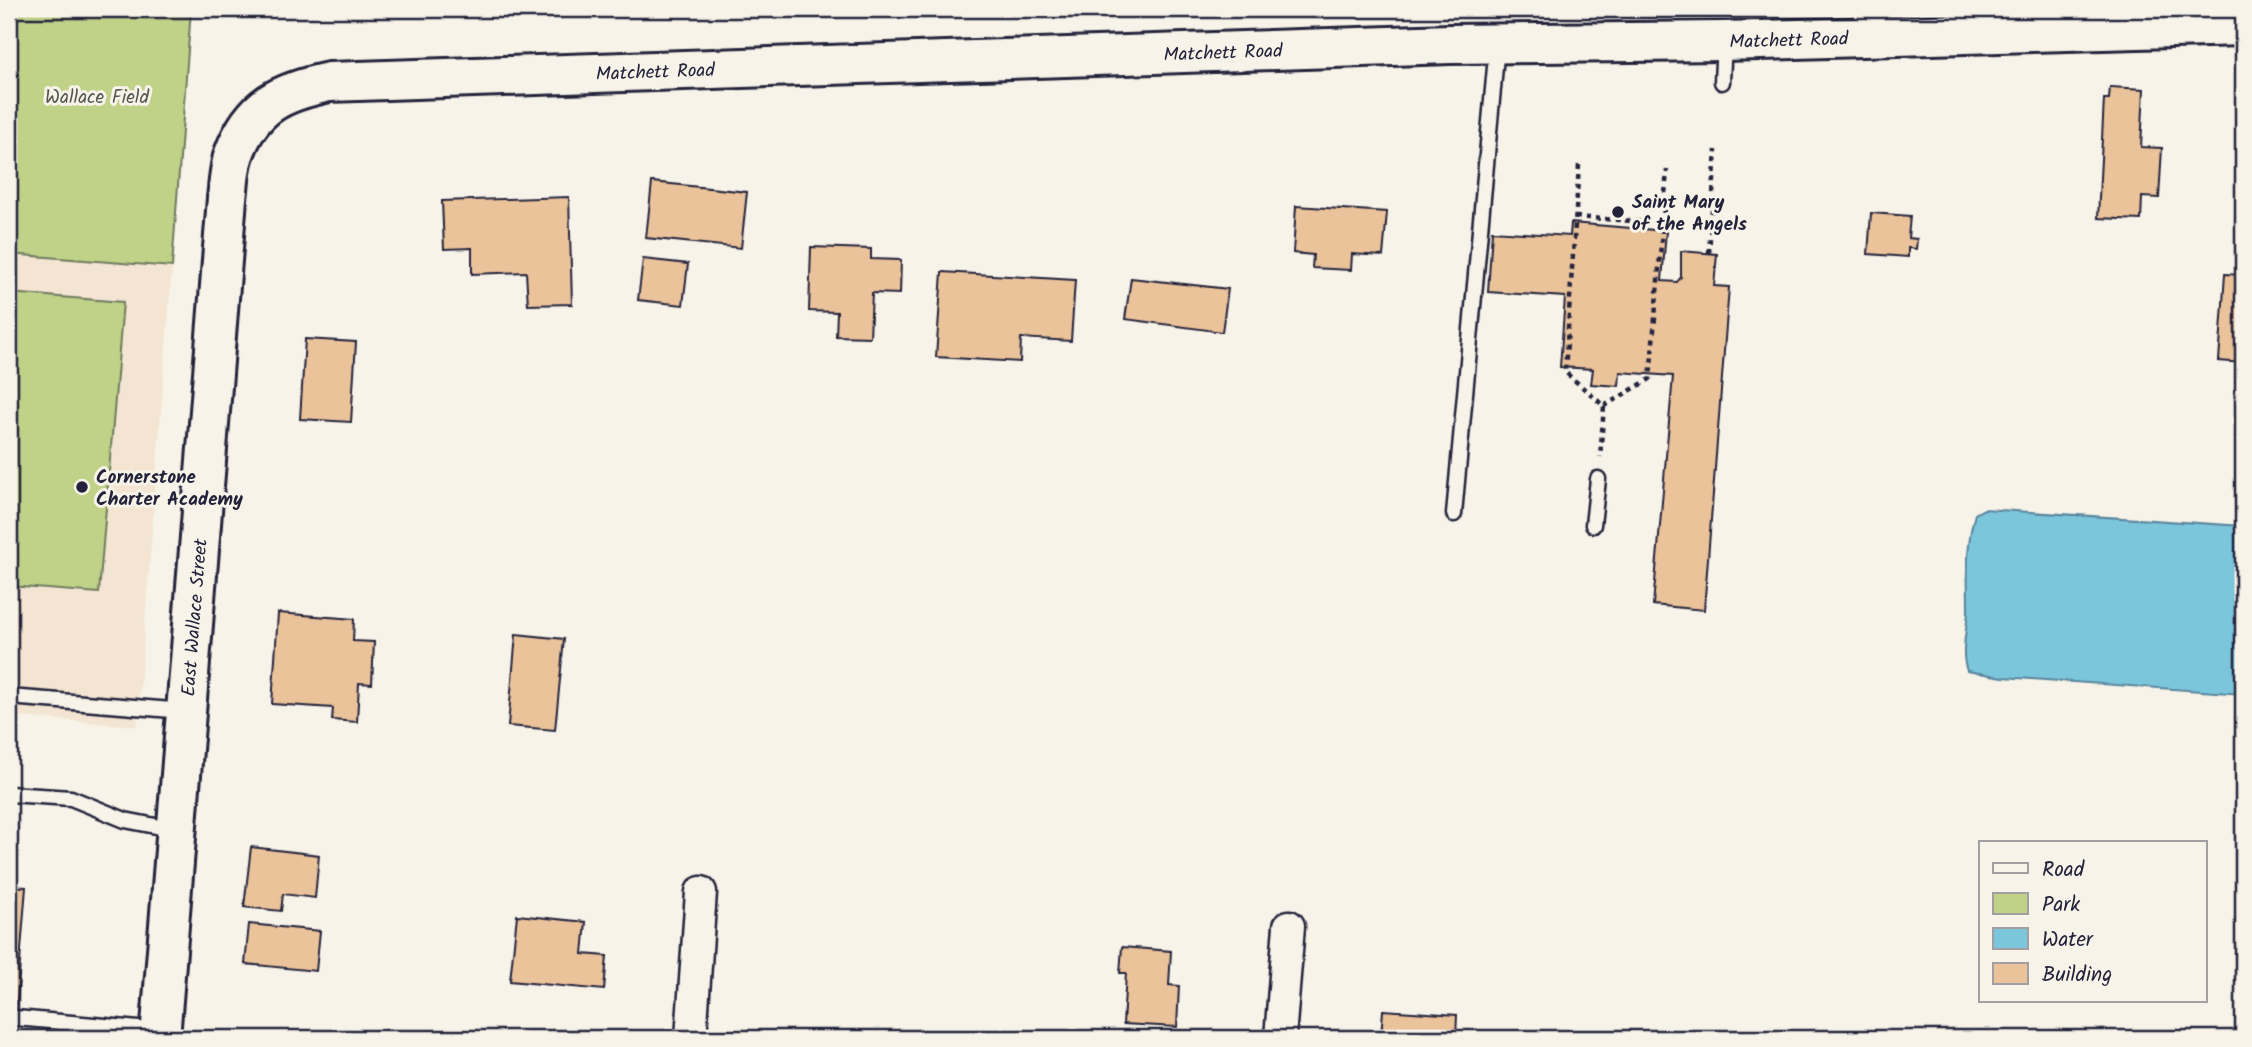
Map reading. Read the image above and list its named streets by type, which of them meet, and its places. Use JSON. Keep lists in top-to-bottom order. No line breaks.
{"streets":{"street":["Matchett Road","East Wallace Street"]},"crossings":[["Matchett Road","East Wallace Street"]],"parks":["Wallace Field"],"places":["Saint Mary of the Angels","Cornerstone Charter Academy"],"legend":["Road","Park","Water","Building"]}
